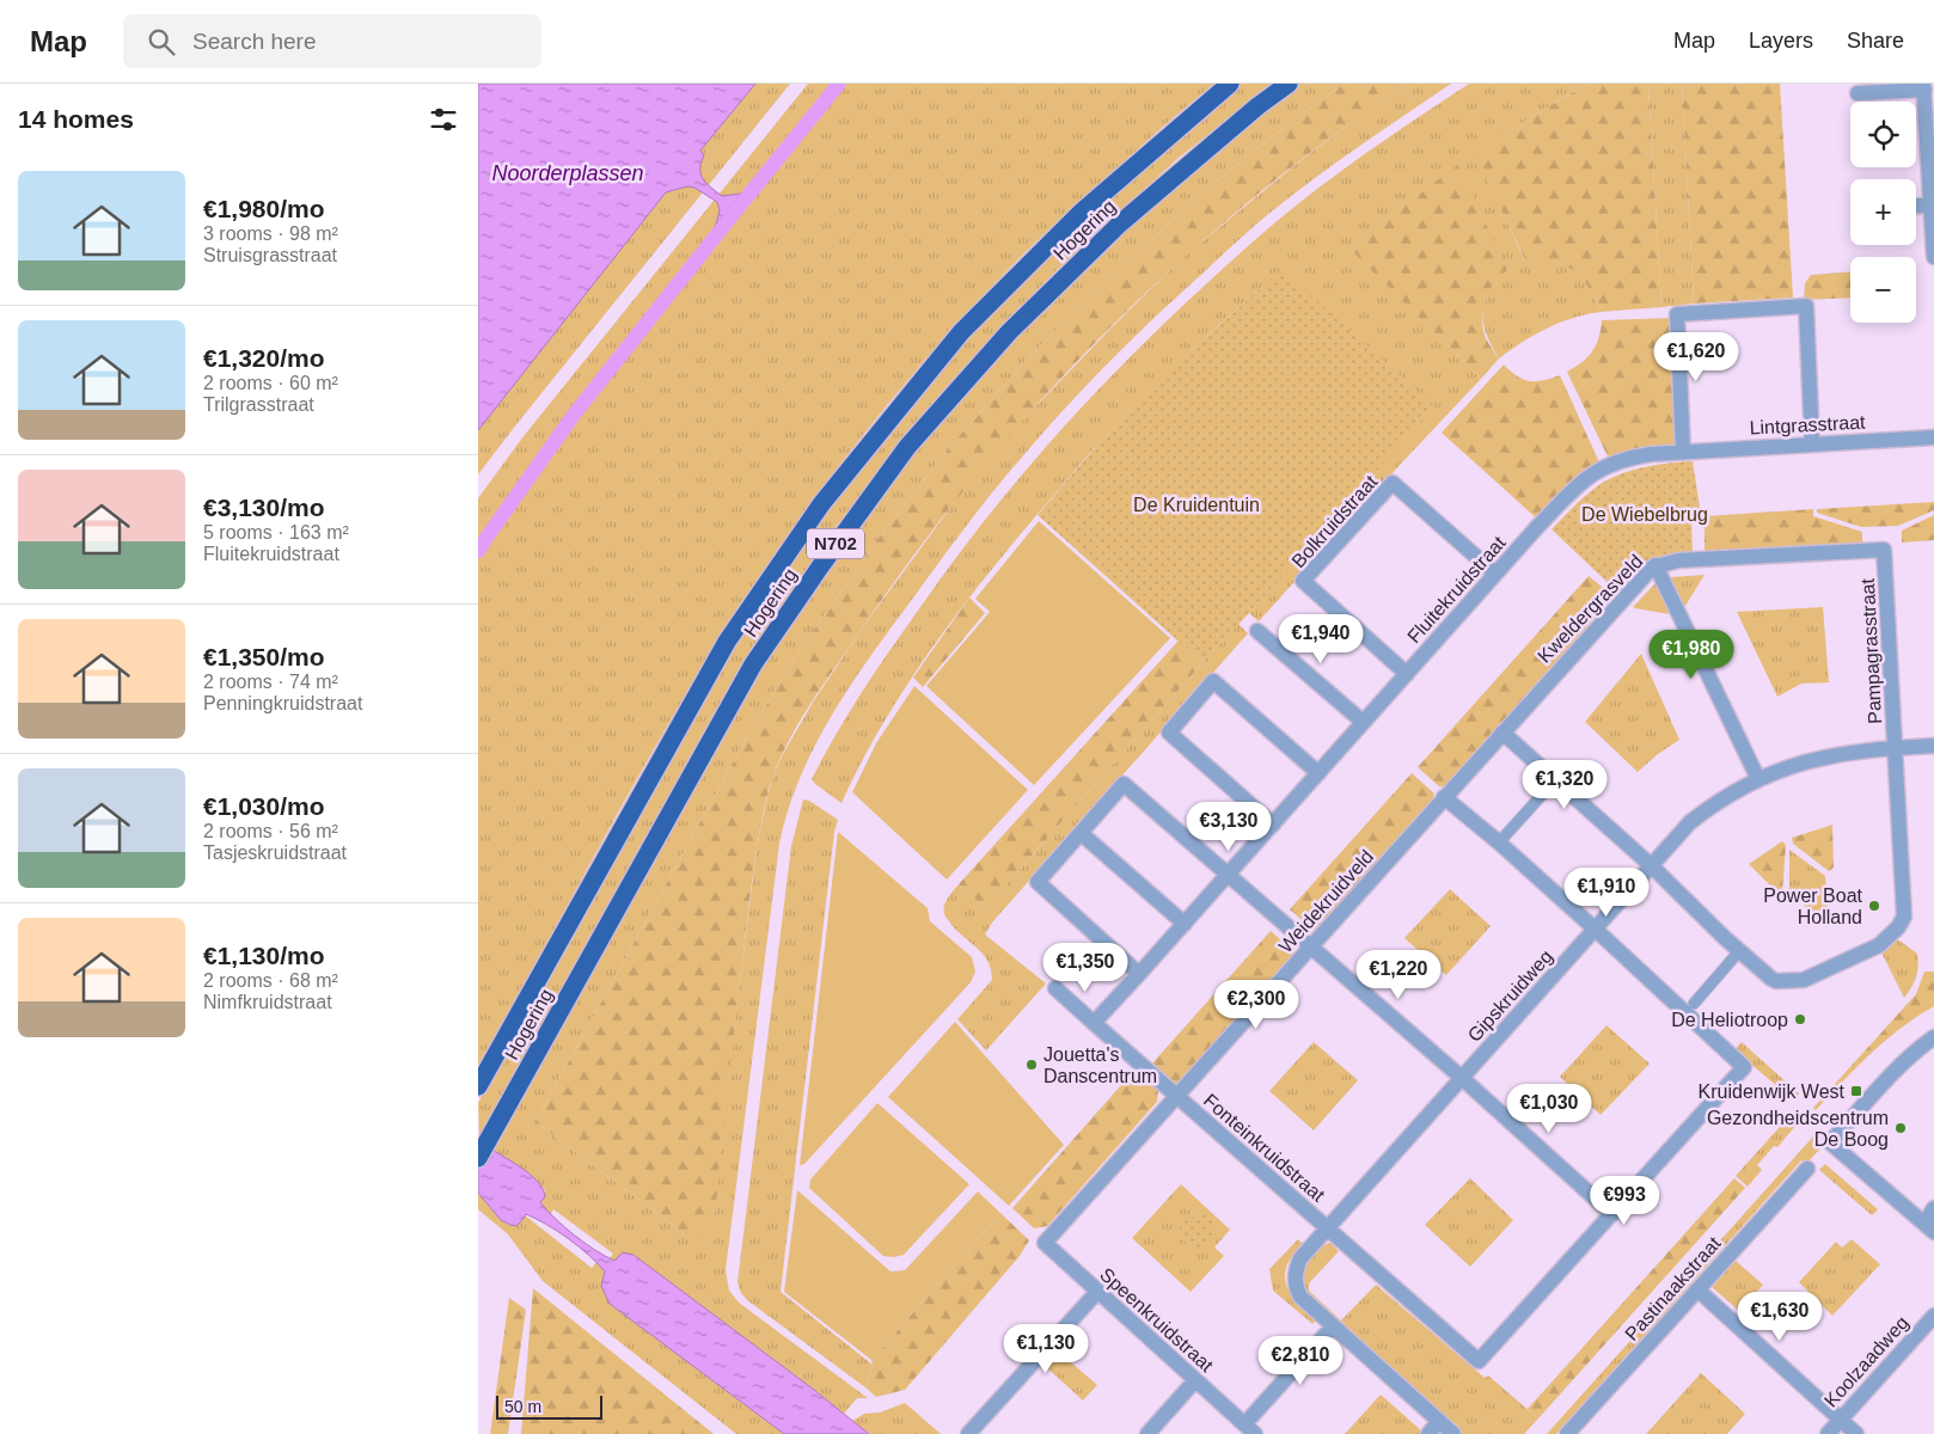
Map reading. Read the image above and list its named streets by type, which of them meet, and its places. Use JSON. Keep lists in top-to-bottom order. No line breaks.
{"streets":{"highway":["Hogering","N702"],"street":["Lintgrasstraat","Bolkruidstraat","Fluitekruidstraat","Kweldergrasveld","Pampagrasstraat","Weidekruidveld","Gipskruidweg","Fonteinkruidstraat","Pastinaakstraat","Speenkruidstraat","Koolzaadweg"]},"crossings":[["Lintgrasstraat","Fluitekruidstraat"],["Bolkruidstraat","Fluitekruidstraat"],["Kweldergrasveld","Pampagrasstraat"],["Kweldergrasveld","Weidekruidveld"],["Pampagrasstraat","Gipskruidweg"],["Weidekruidveld","Fonteinkruidstraat"],["Weidekruidveld","Speenkruidstraat"],["Gipskruidweg","Fonteinkruidstraat"],["Gipskruidweg","Speenkruidstraat"]],"water":["Noorderplassen"],"parks":["De Kruidentuin","De Wiebelbrug"],"places":{"other":["Power Boat Holland","De Heliotroop","Jouetta's Danscentrum","Gezondheidscentrum De Boog"],"transit":["Kruidenwijk West"]},"scale_bar":"50 m","page":{"header":"Map","search":"Search here","nav":["Map","Layers","Share"],"heading":"14 homes","map_buttons":["+","−"],"list":[{"name":"€1,980/mo","note":"3 rooms · 98 m² · Struisgrasstraat"},{"name":"€1,320/mo","note":"2 rooms · 60 m² · Trilgrasstraat"},{"name":"€3,130/mo","note":"5 rooms · 163 m² · Fluitekruidstraat"},{"name":"€1,350/mo","note":"2 rooms · 74 m² · Penningkruidstraat"},{"name":"€1,030/mo","note":"2 rooms · 56 m² · Tasjeskruidstraat"},{"name":"€1,130/mo","note":"2 rooms · 68 m² · Nimfkruidstraat"}],"price":["€1,620","€1,940","€1,980","€1,320","€3,130","€1,910","€1,350","€1,220","€2,300","€1,030","€993","€1,630","€1,130","€2,810"],"scale":"50 m"}}
